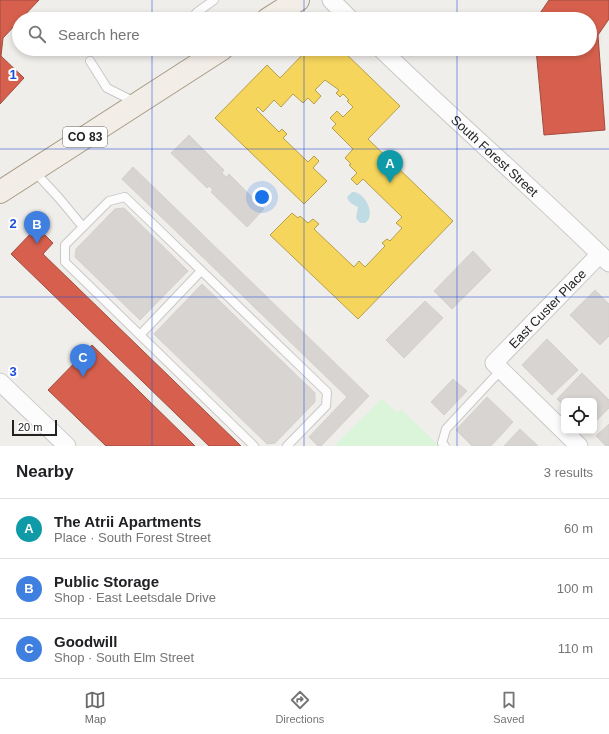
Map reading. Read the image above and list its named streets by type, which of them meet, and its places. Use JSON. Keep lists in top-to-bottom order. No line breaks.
{"streets":{"main road":["CO 83"],"street":["South Forest Street","East Custer Place"]},"crossings":[["South Forest Street","East Custer Place"]],"scale_bar":"20 m","page":{"search":"Search here","pins":["A","B","C"],"scale":"20 m","heading":["Nearby","3 results"],"list":[{"mark":"A","name":"The Atrii Apartments","note":"Place · South Forest Street","value":"60 m"},{"mark":"B","name":"Public Storage","note":"Shop · East Leetsdale Drive","value":"100 m"},{"mark":"C","name":"Goodwill","note":"Shop · South Elm Street","value":"110 m"}],"nav":["Map","Directions","Saved"]},"grid":{"rows":["1","2","3"]}}
